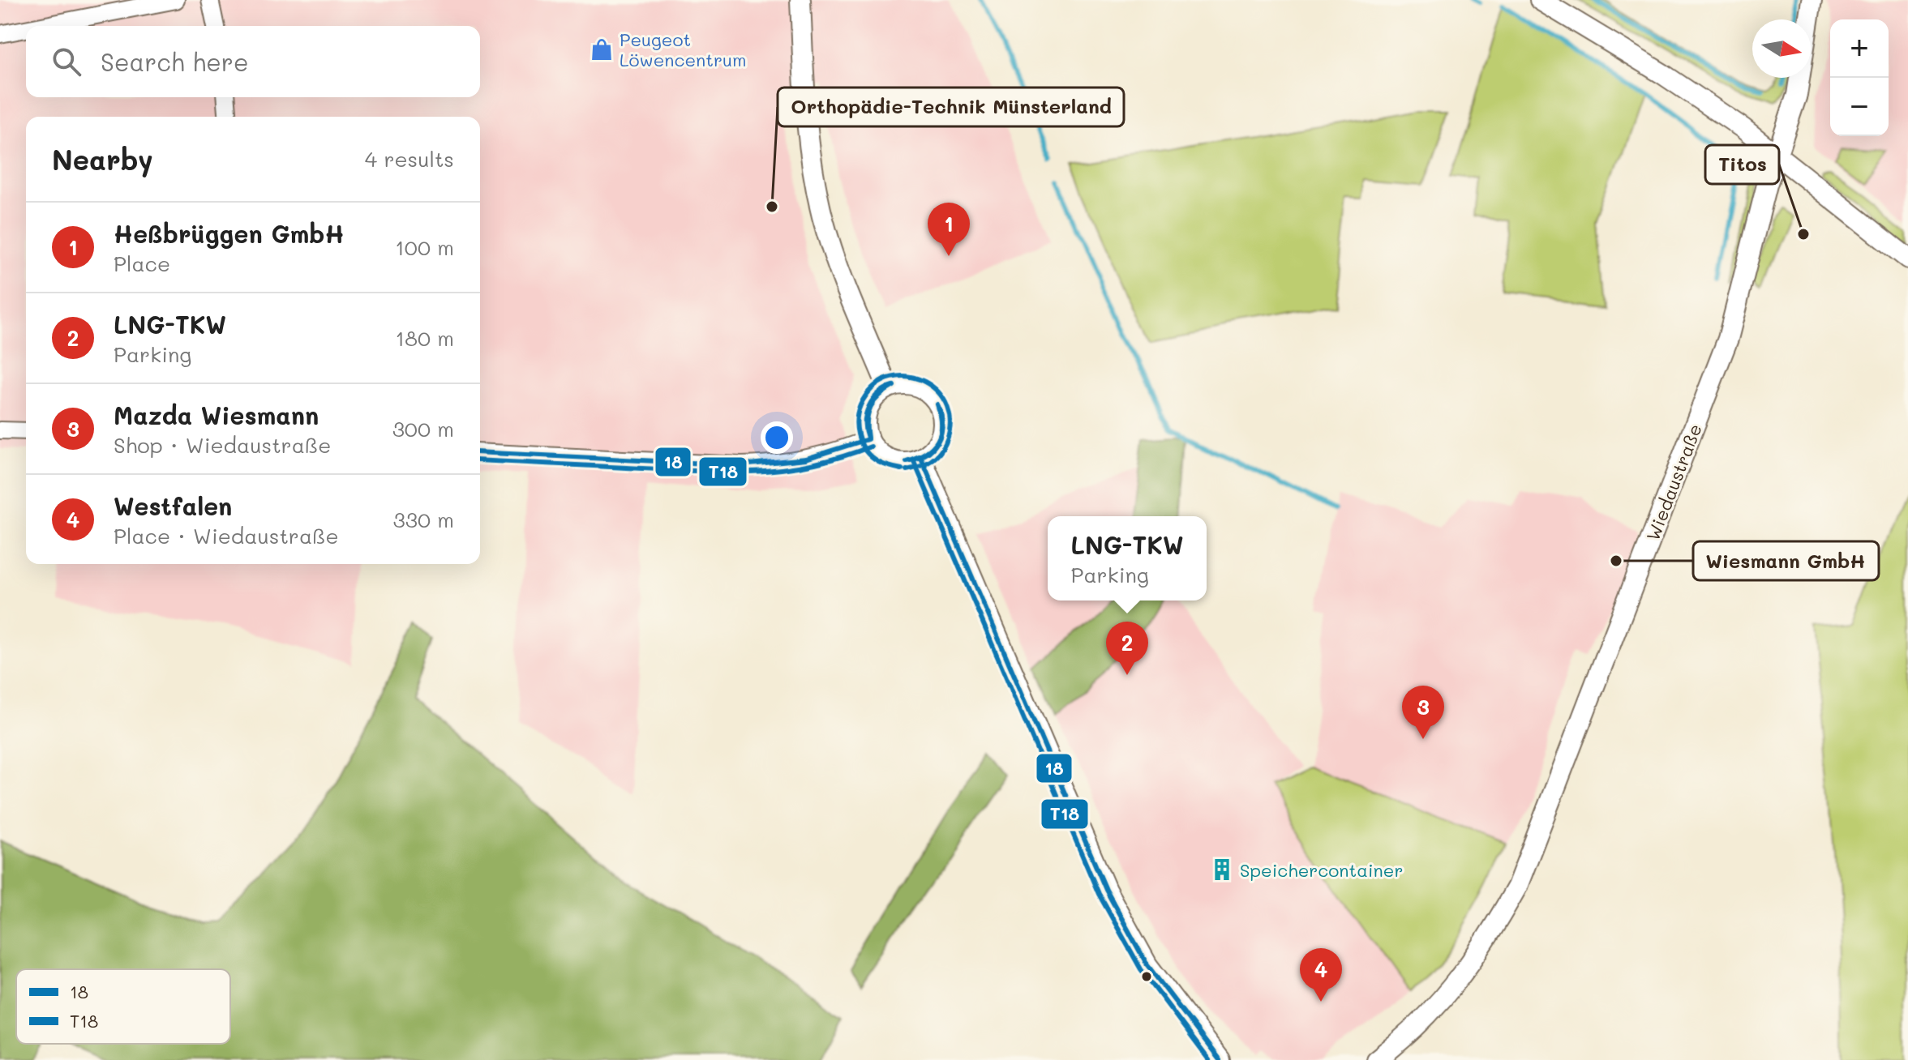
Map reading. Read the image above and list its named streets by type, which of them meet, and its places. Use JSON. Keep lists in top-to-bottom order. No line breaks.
{"streets":{"main road":["Wiedaustraße"]},"places":{"shop":["Peugeot Löwencentrum"],"other":["Orthopädie-Technik Münsterland","Titos","Wiesmann GmbH"],"building":["Speichercontainer"]},"lines":["transit line T18","transit line 18"],"legend":["18","T18"],"north":"right","page":{"map_buttons":["+","−"],"search":"Search here","heading":["Nearby","4 results"],"list":[{"mark":"1","name":"Heßbrüggen GmbH","note":"Place","value":"100 m"},{"mark":"2","name":"LNG-TKW","note":"Parking","value":"180 m"},{"mark":"3","name":"Mazda Wiesmann","note":"Shop · Wiedaustraße","value":"300 m"},{"mark":"4","name":"Westfalen","note":"Place · Wiedaustraße","value":"330 m"}],"pins":["1","2","3","4"],"popup":["LNG-TKW","Parking"]}}
